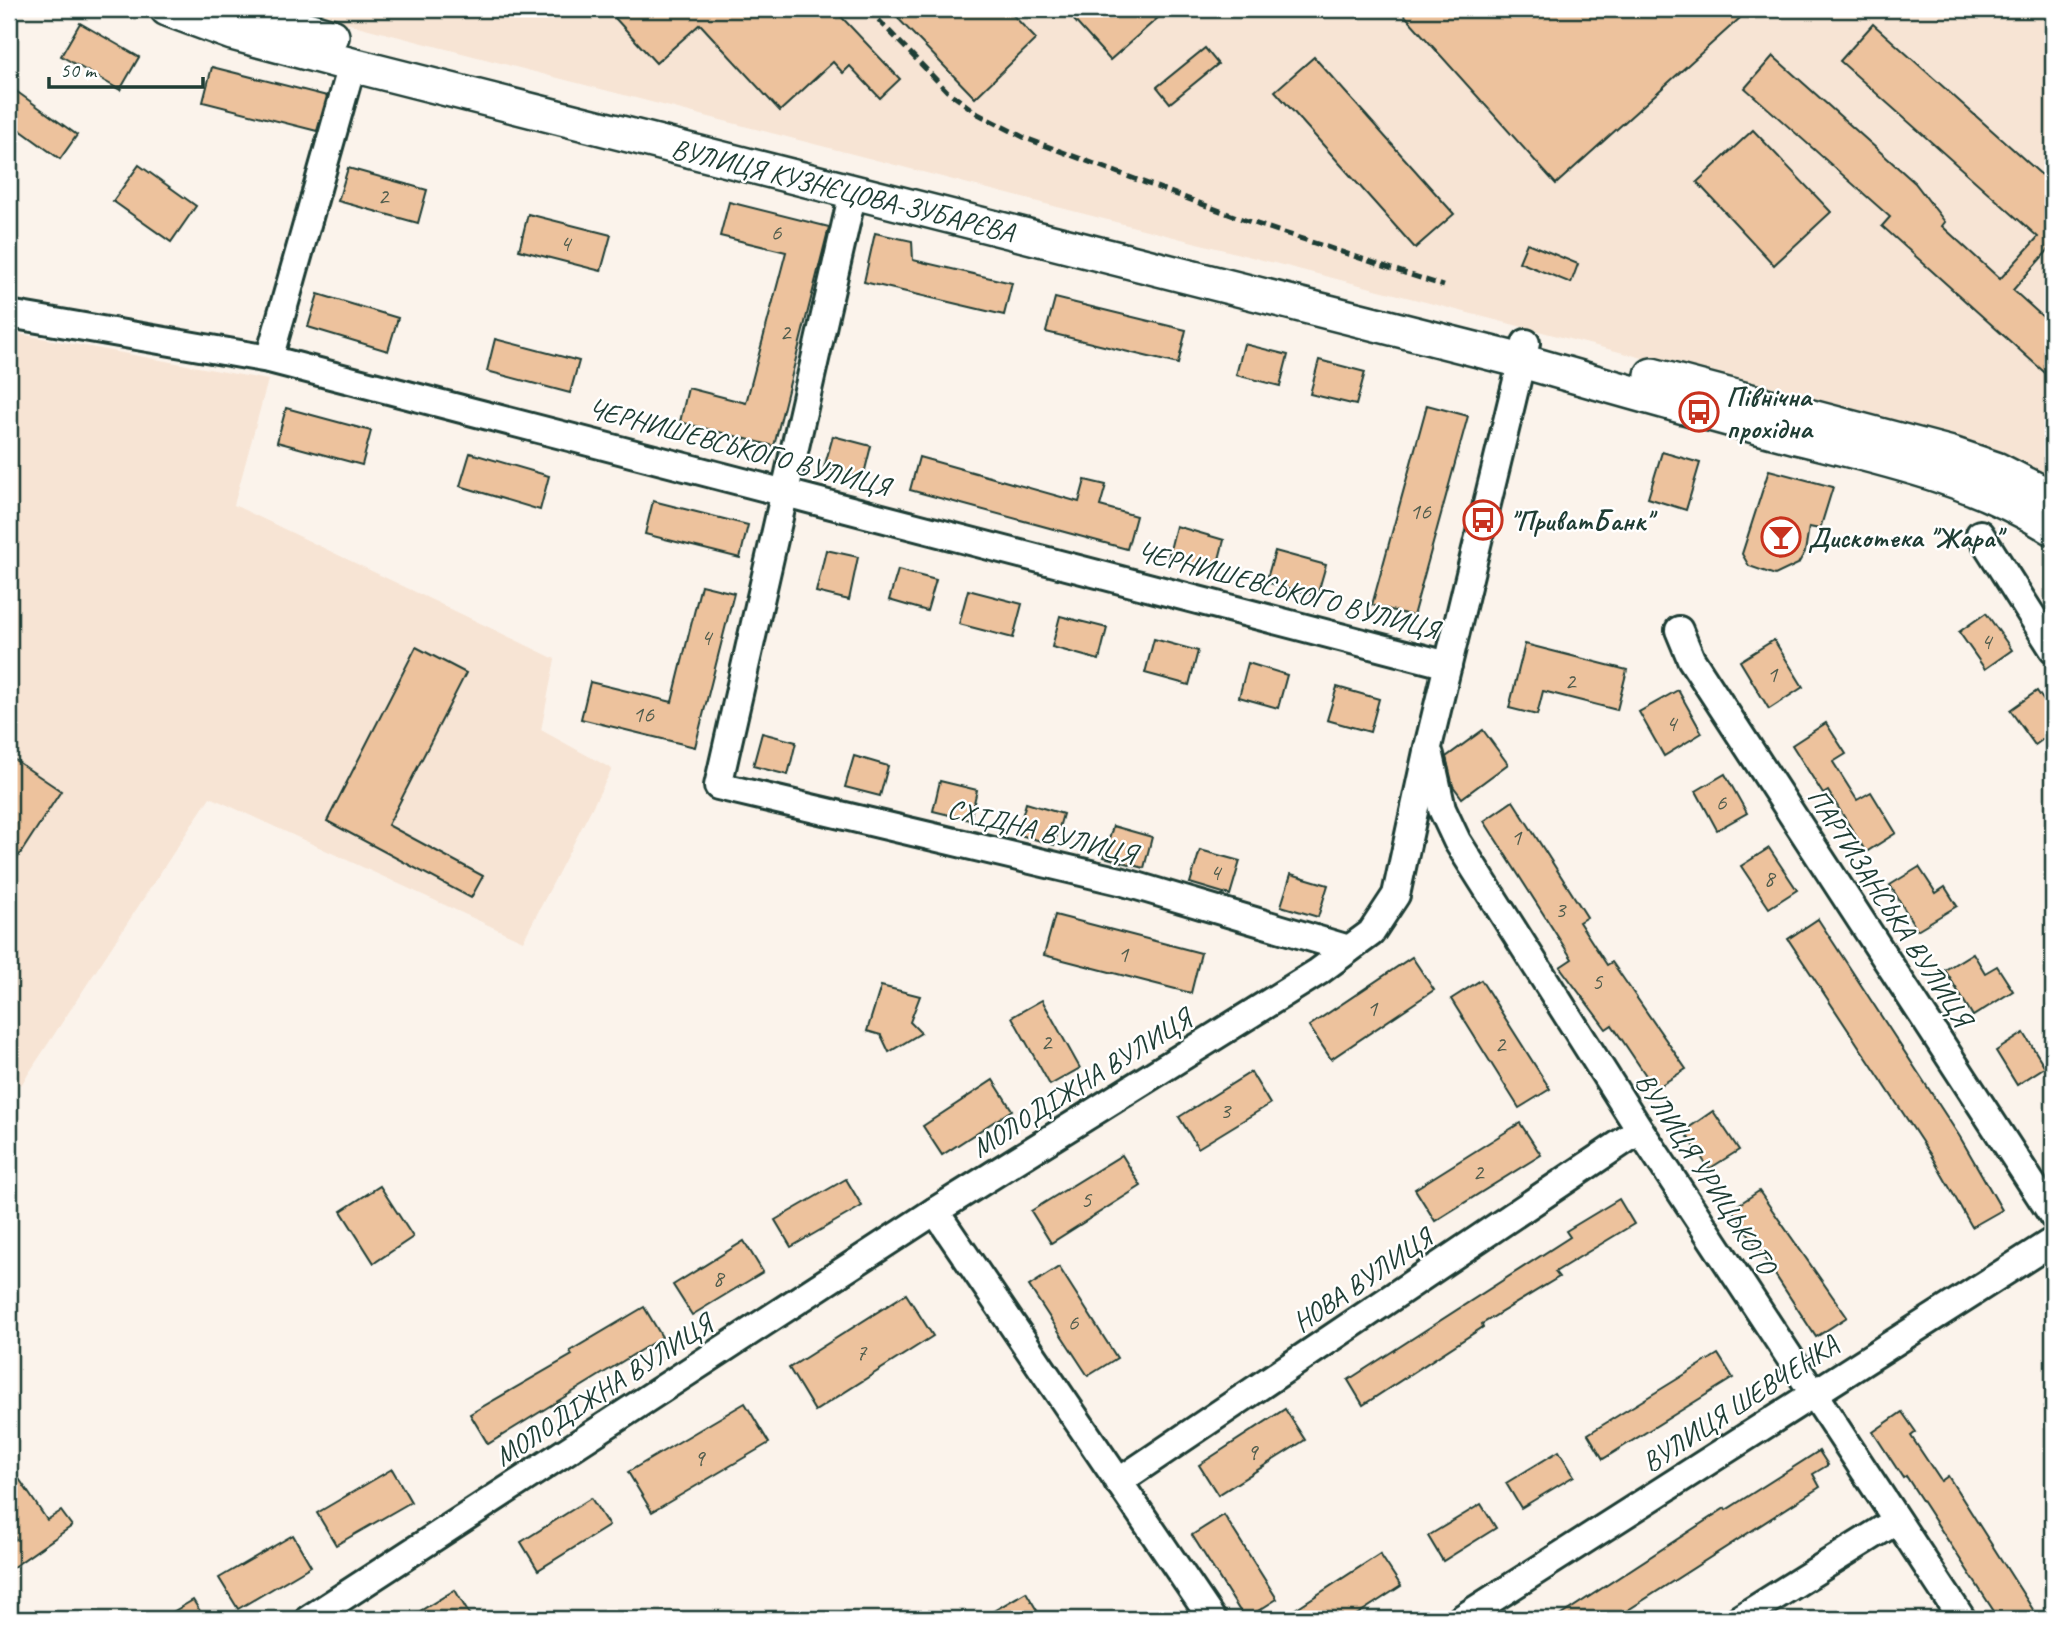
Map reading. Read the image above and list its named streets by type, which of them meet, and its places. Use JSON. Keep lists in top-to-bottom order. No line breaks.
{"streets":{"main road":["ВУЛИЦЯ КУЗНЄЦОВА-ЗУБАРЄВА"],"street":["ЧЕРНИШЕВСЬКОГО ВУЛИЦЯ","СХІДНА ВУЛИЦЯ","ПАРТИЗАНСЬКА ВУЛИЦЯ","МОЛОДІЖНА ВУЛИЦЯ","ВУЛИЦЯ УРИЦЬКОГО","НОВА ВУЛИЦЯ","ВУЛИЦЯ ШЕВЧЕНКА"]},"crossings":[["ВУЛИЦЯ КУЗНЄЦОВА-ЗУБАРЄВА","МОЛОДІЖНА ВУЛИЦЯ"],["ЧЕРНИШЕВСЬКОГО ВУЛИЦЯ","СХІДНА ВУЛИЦЯ"],["ЧЕРНИШЕВСЬКОГО ВУЛИЦЯ","МОЛОДІЖНА ВУЛИЦЯ"],["СХІДНА ВУЛИЦЯ","МОЛОДІЖНА ВУЛИЦЯ"],["МОЛОДІЖНА ВУЛИЦЯ","ВУЛИЦЯ УРИЦЬКОГО"],["ВУЛИЦЯ УРИЦЬКОГО","НОВА ВУЛИЦЯ"],["ВУЛИЦЯ УРИЦЬКОГО","ВУЛИЦЯ ШЕВЧЕНКА"]],"places":{"bus stop":["Північна прохідна","\"ПриватБанк\""],"bar":["Дискотека \"Жара\""]},"house_numbers":["2","6","4","2","16","4","4","1","2","16","4","6","1","4","8","3","1","5","1","2","2","3","2","5","8","6","7","9","9"],"scale_bar":"50 m"}
